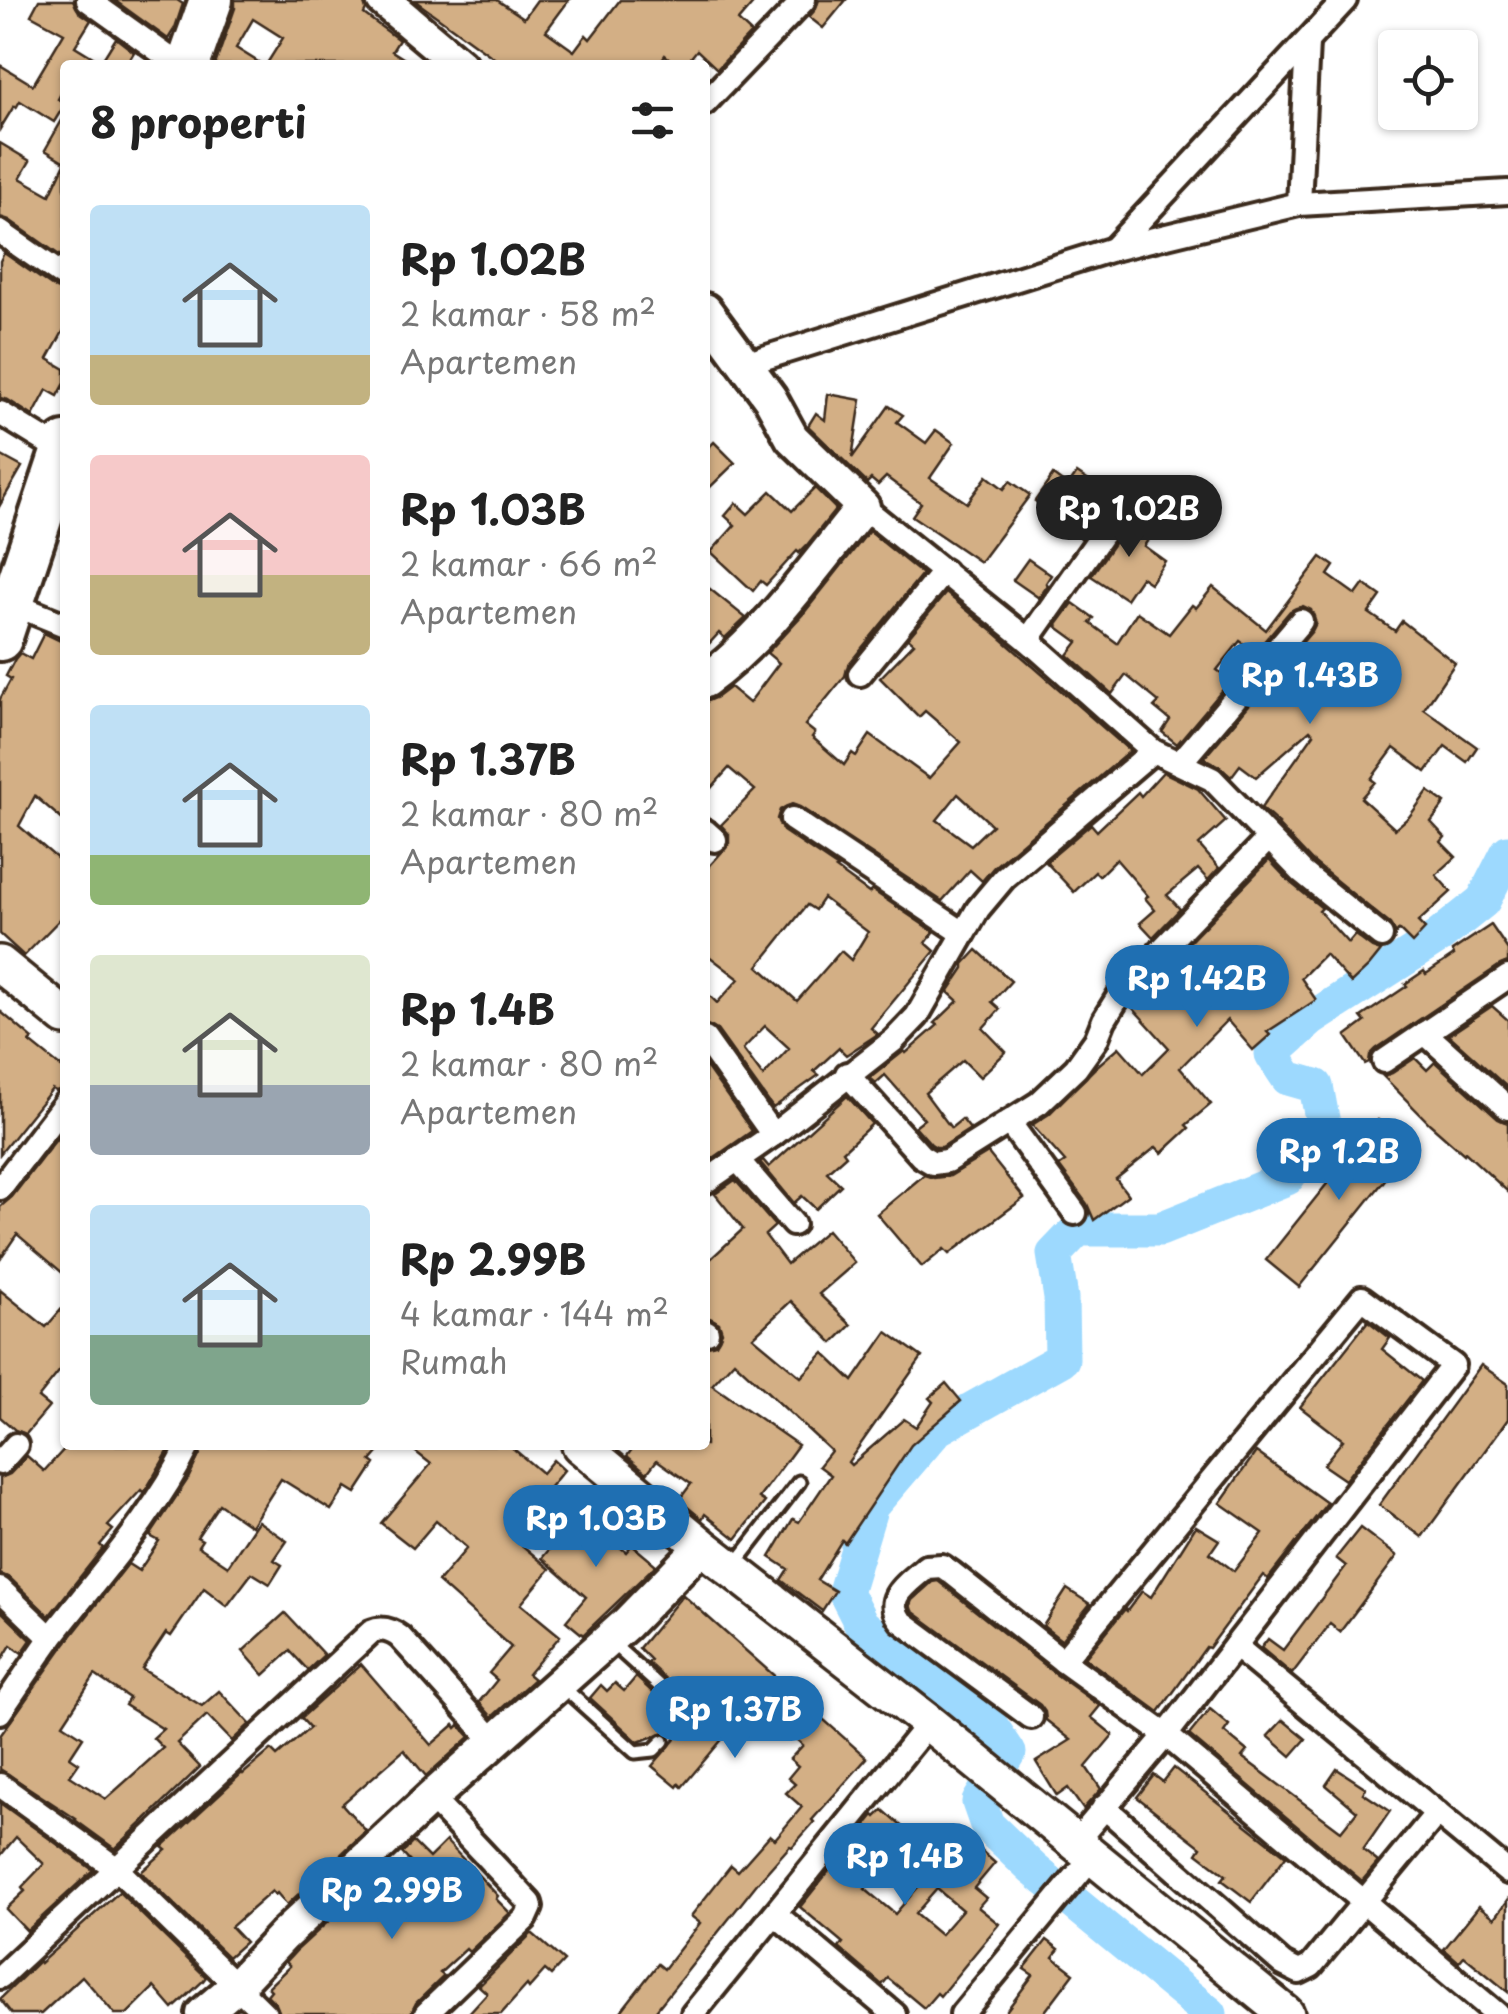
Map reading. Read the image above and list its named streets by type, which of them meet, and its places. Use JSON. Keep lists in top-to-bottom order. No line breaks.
{"page":{"heading":"8 properti","list":[{"name":"Rp 1.02B","note":"2 kamar · 58 m² · Apartemen"},{"name":"Rp 1.03B","note":"2 kamar · 66 m² · Apartemen"},{"name":"Rp 1.37B","note":"2 kamar · 80 m² · Apartemen"},{"name":"Rp 1.4B","note":"2 kamar · 80 m² · Apartemen"},{"name":"Rp 2.99B","note":"4 kamar · 144 m² · Rumah"}],"price":["Rp 1.02B","Rp 1.43B","Rp 1.42B","Rp 1.2B","Rp 1.03B","Rp 1.37B","Rp 1.4B","Rp 2.99B"]}}
